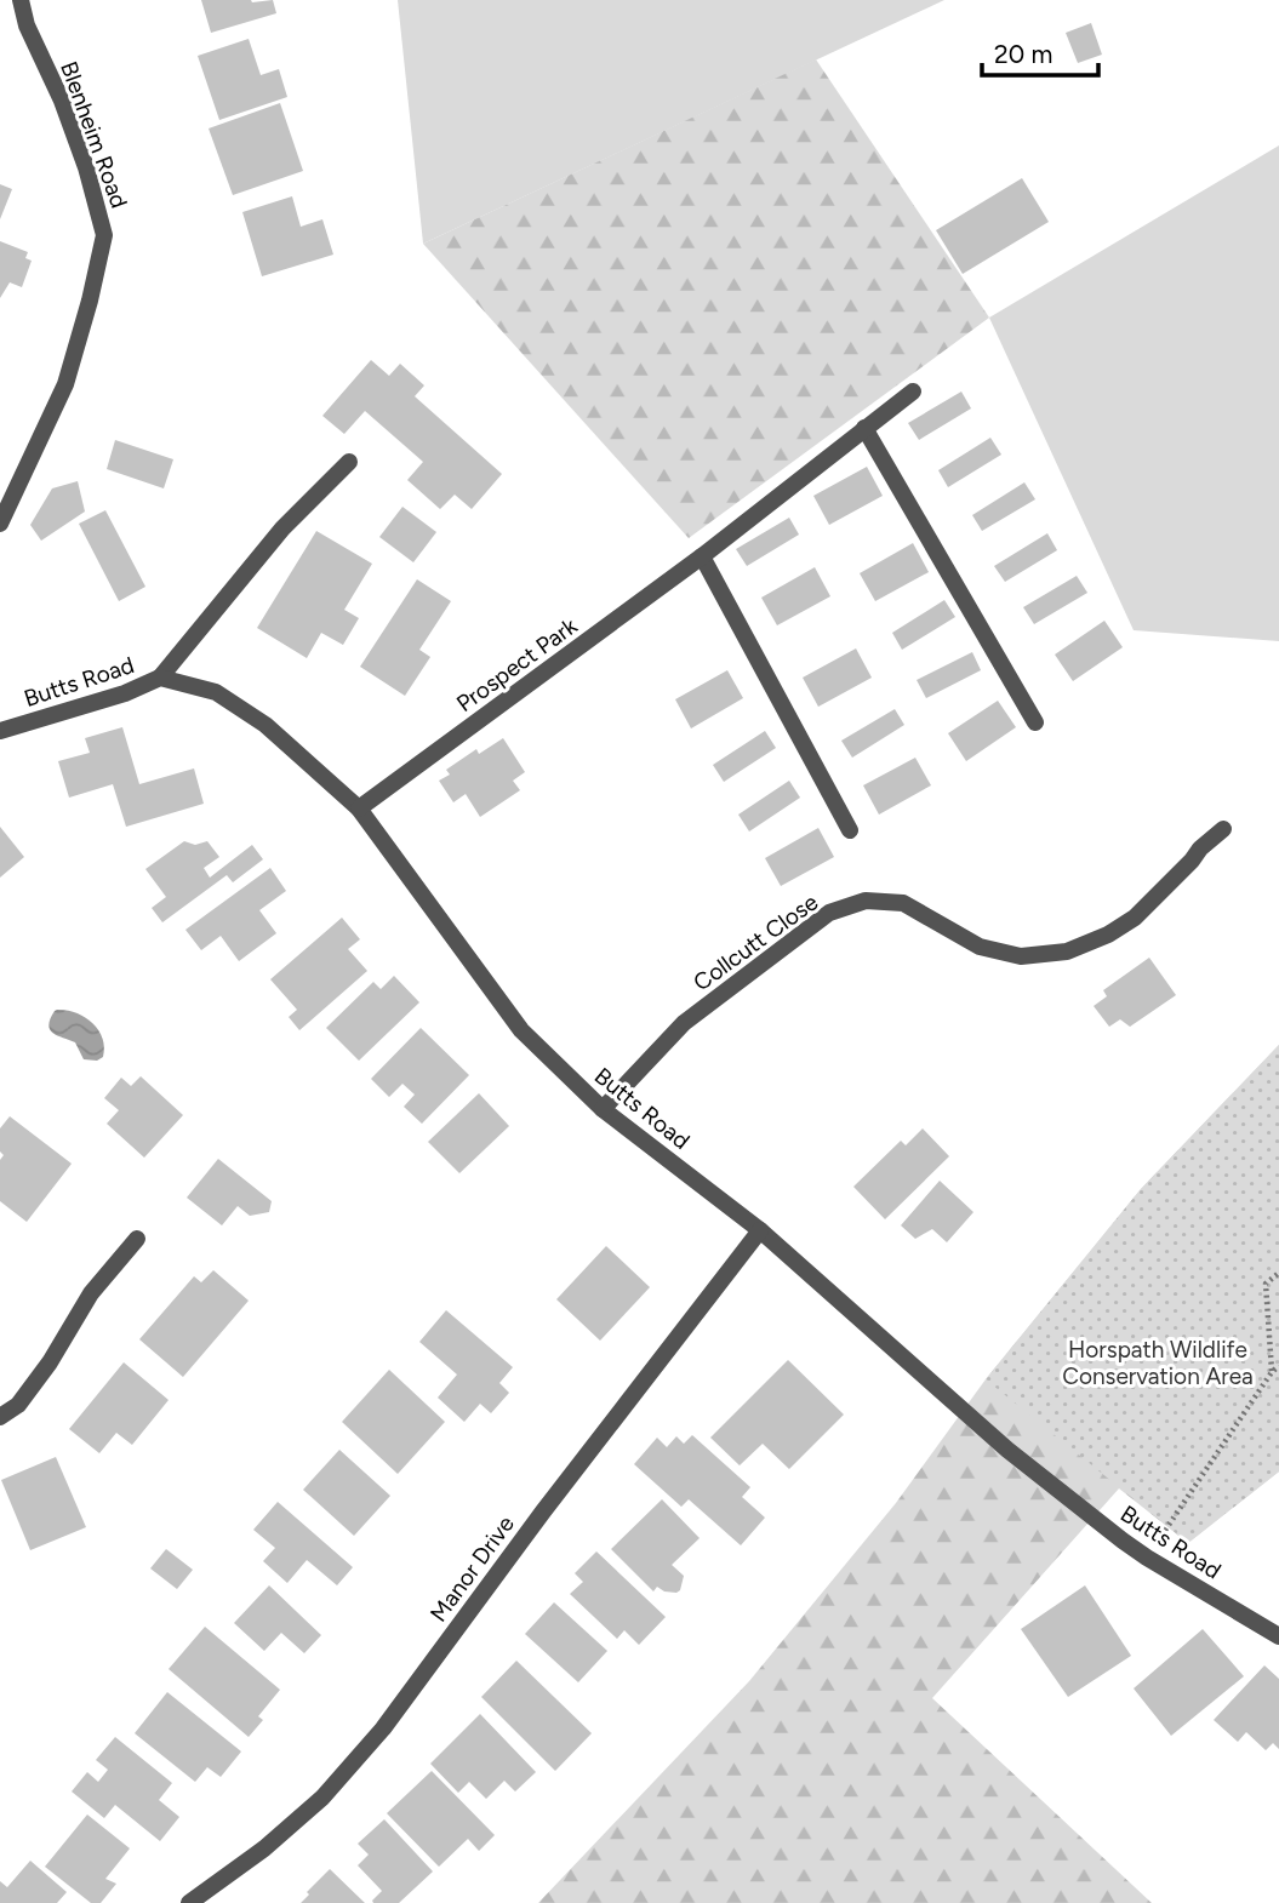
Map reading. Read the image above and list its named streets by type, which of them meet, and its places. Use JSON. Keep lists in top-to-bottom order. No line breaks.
{"streets":{"street":["Blenheim Road","Prospect Park","Butts Road","Collcutt Close","Manor Drive"]},"crossings":[["Prospect Park","Butts Road"],["Butts Road","Collcutt Close"],["Butts Road","Manor Drive"]],"parks":["Horspath Wildlife Conservation Area"],"scale_bar":"20 m"}
